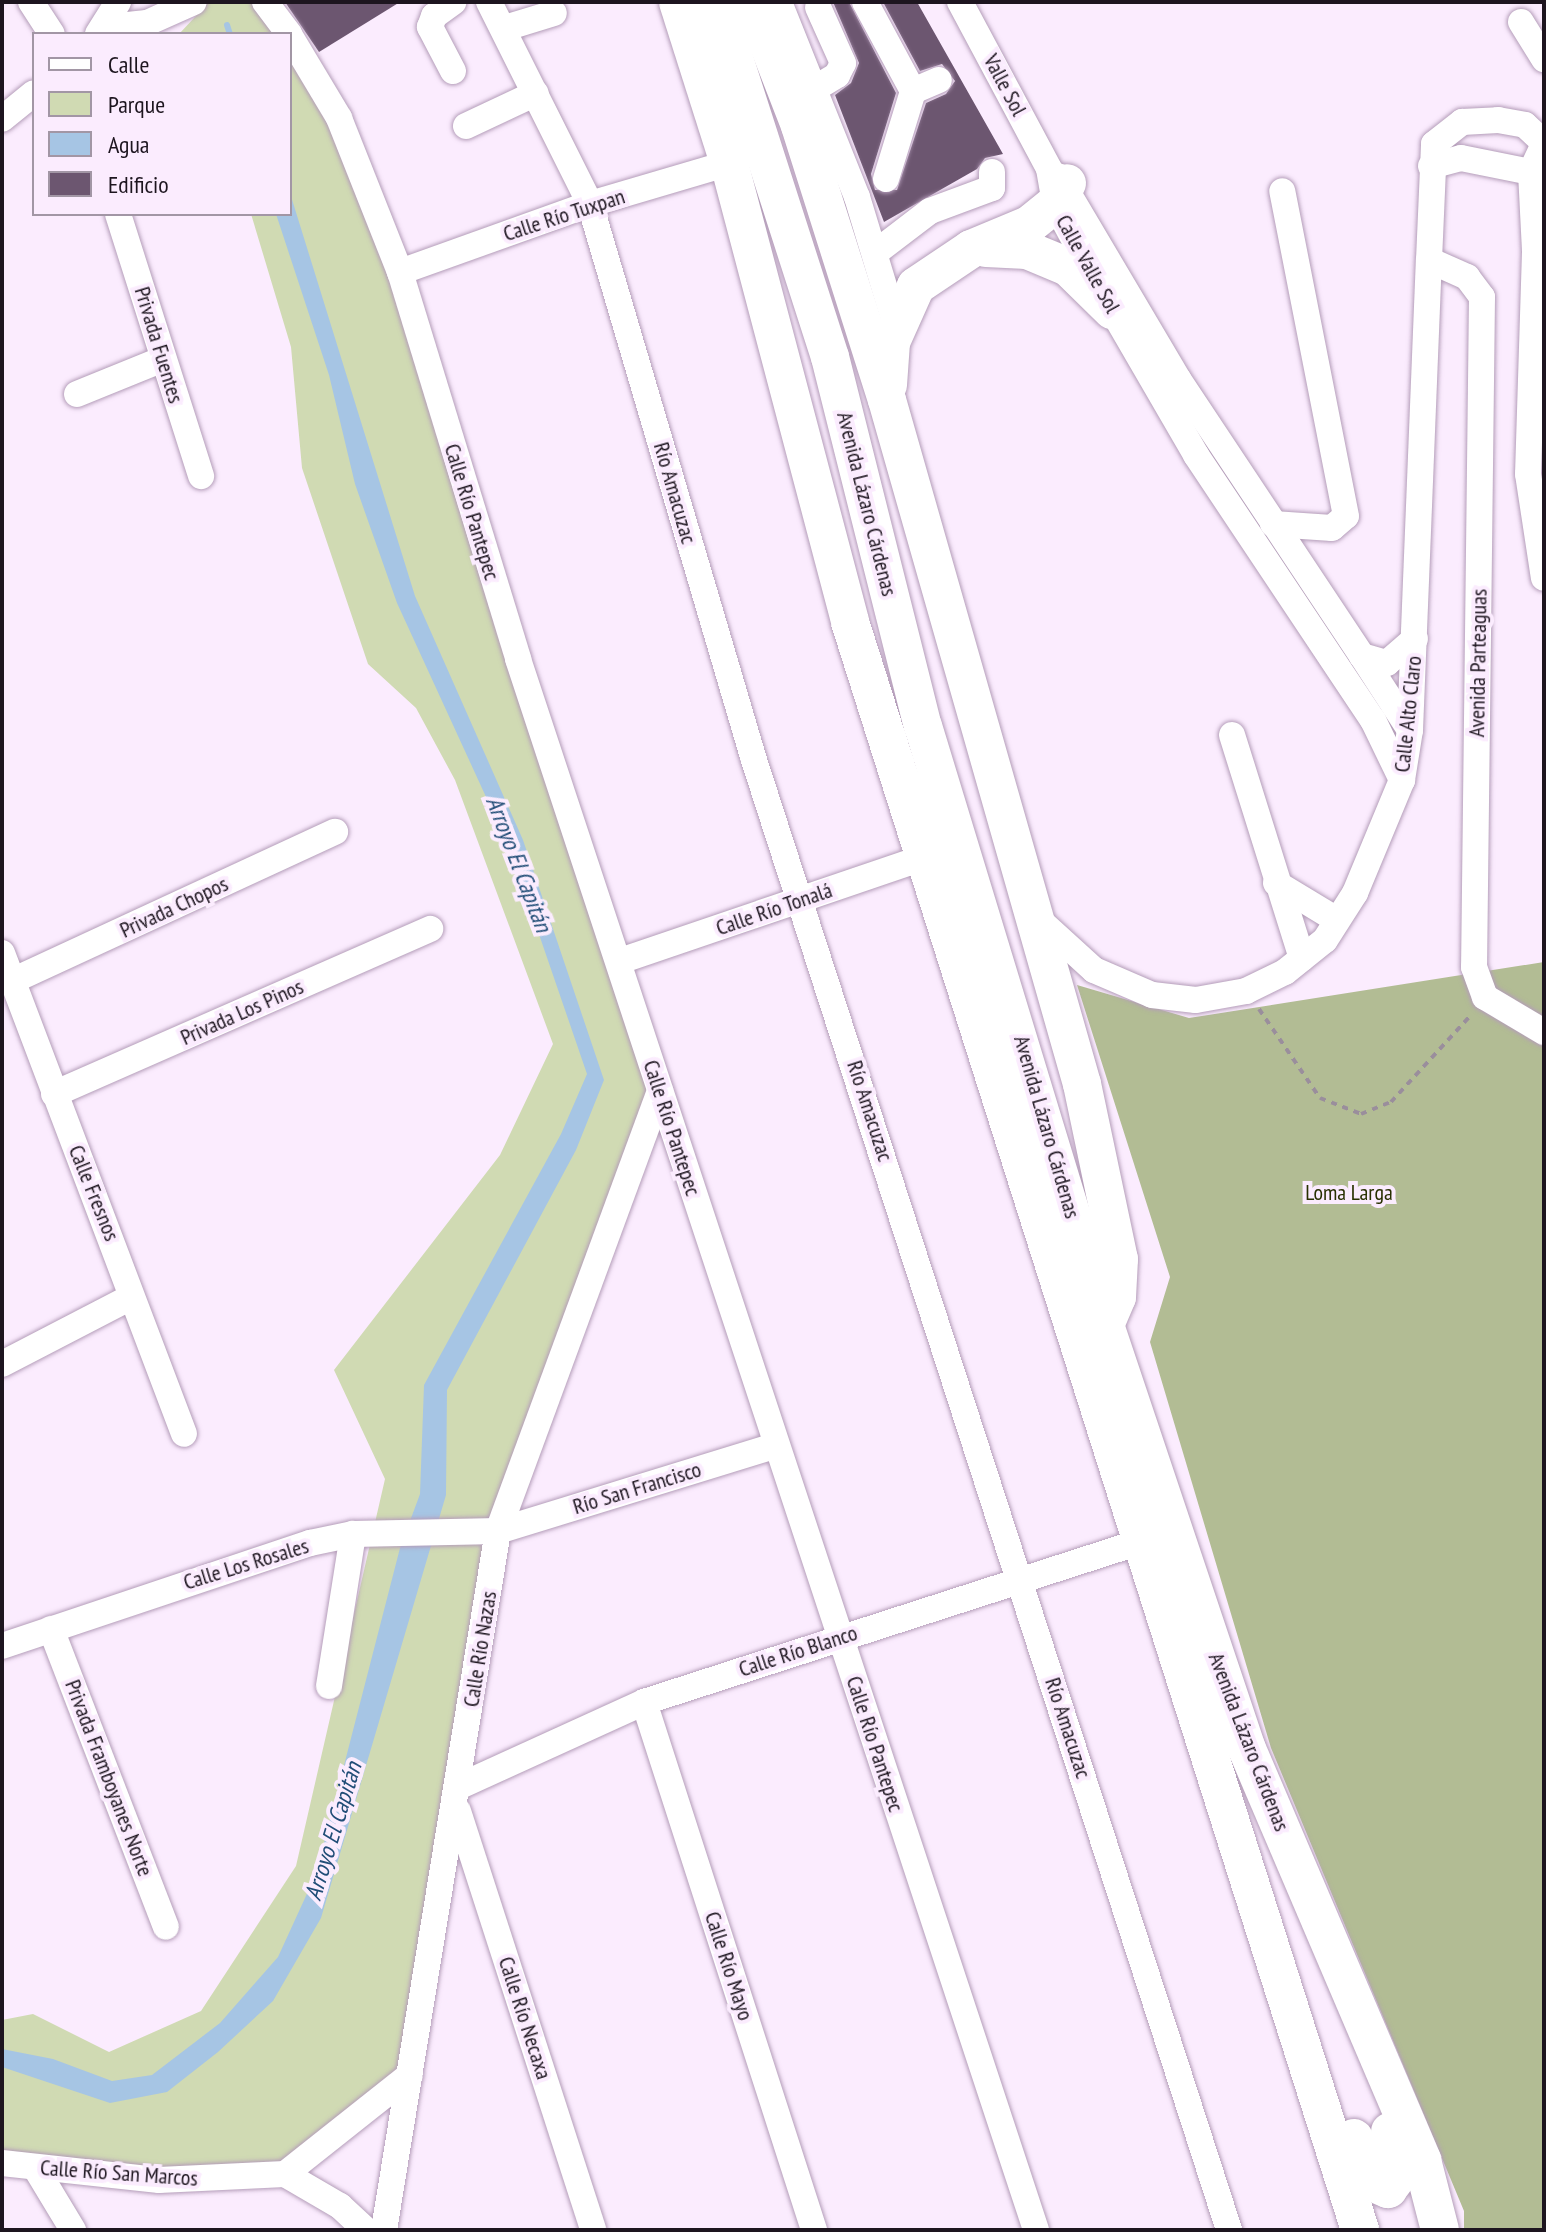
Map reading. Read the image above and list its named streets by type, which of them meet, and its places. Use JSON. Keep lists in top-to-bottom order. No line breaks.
{"streets":{"highway":["Avenida Lázaro Cárdenas"],"street":["Valle Sol","Calle Río Tuxpan","Calle Valle Sol","Privada Fuentes","Río Amacuzac","Calle Río Pantepec","Avenida Parteaguas","Calle Alto Claro","Privada Chopos","Calle Río Tonalá","Privada Los Pinos","Calle Fresnos","Río San Francisco","Calle Los Rosales","Calle Río Nazas","Calle Río Blanco","Privada Framboyanes Norte","Calle Río Mayo","Calle Río Necaxa","Calle Río San Marcos"]},"crossings":[["Valle Sol","Calle Valle Sol"],["Calle Río Tuxpan","Río Amacuzac"],["Calle Río Tuxpan","Avenida Lázaro Cárdenas"],["Calle Río Tuxpan","Calle Río Pantepec"],["Calle Valle Sol","Calle Alto Claro"],["Río Amacuzac","Calle Río Tonalá"],["Río Amacuzac","Calle Río Blanco"],["Avenida Lázaro Cárdenas","Calle Río Tonalá"],["Avenida Lázaro Cárdenas","Calle Río Blanco"],["Calle Río Pantepec","Calle Río Tonalá"],["Calle Río Pantepec","Río San Francisco"],["Calle Río Pantepec","Calle Río Nazas"],["Calle Río Pantepec","Calle Río Blanco"],["Avenida Parteaguas","Calle Alto Claro"],["Privada Chopos","Calle Fresnos"],["Privada Los Pinos","Calle Fresnos"],["Río San Francisco","Calle Los Rosales"],["Río San Francisco","Calle Río Nazas"],["Calle Los Rosales","Calle Río Nazas"],["Calle Los Rosales","Privada Framboyanes Norte"],["Calle Río Nazas","Calle Río Blanco"],["Calle Río Nazas","Calle Río Necaxa"],["Calle Río Blanco","Calle Río Mayo"],["Calle Río Blanco","Calle Río Necaxa"]],"water":["Arroyo El Capitán"],"parks":["Loma Larga"],"legend":["Calle","Parque","Agua","Edificio"]}
